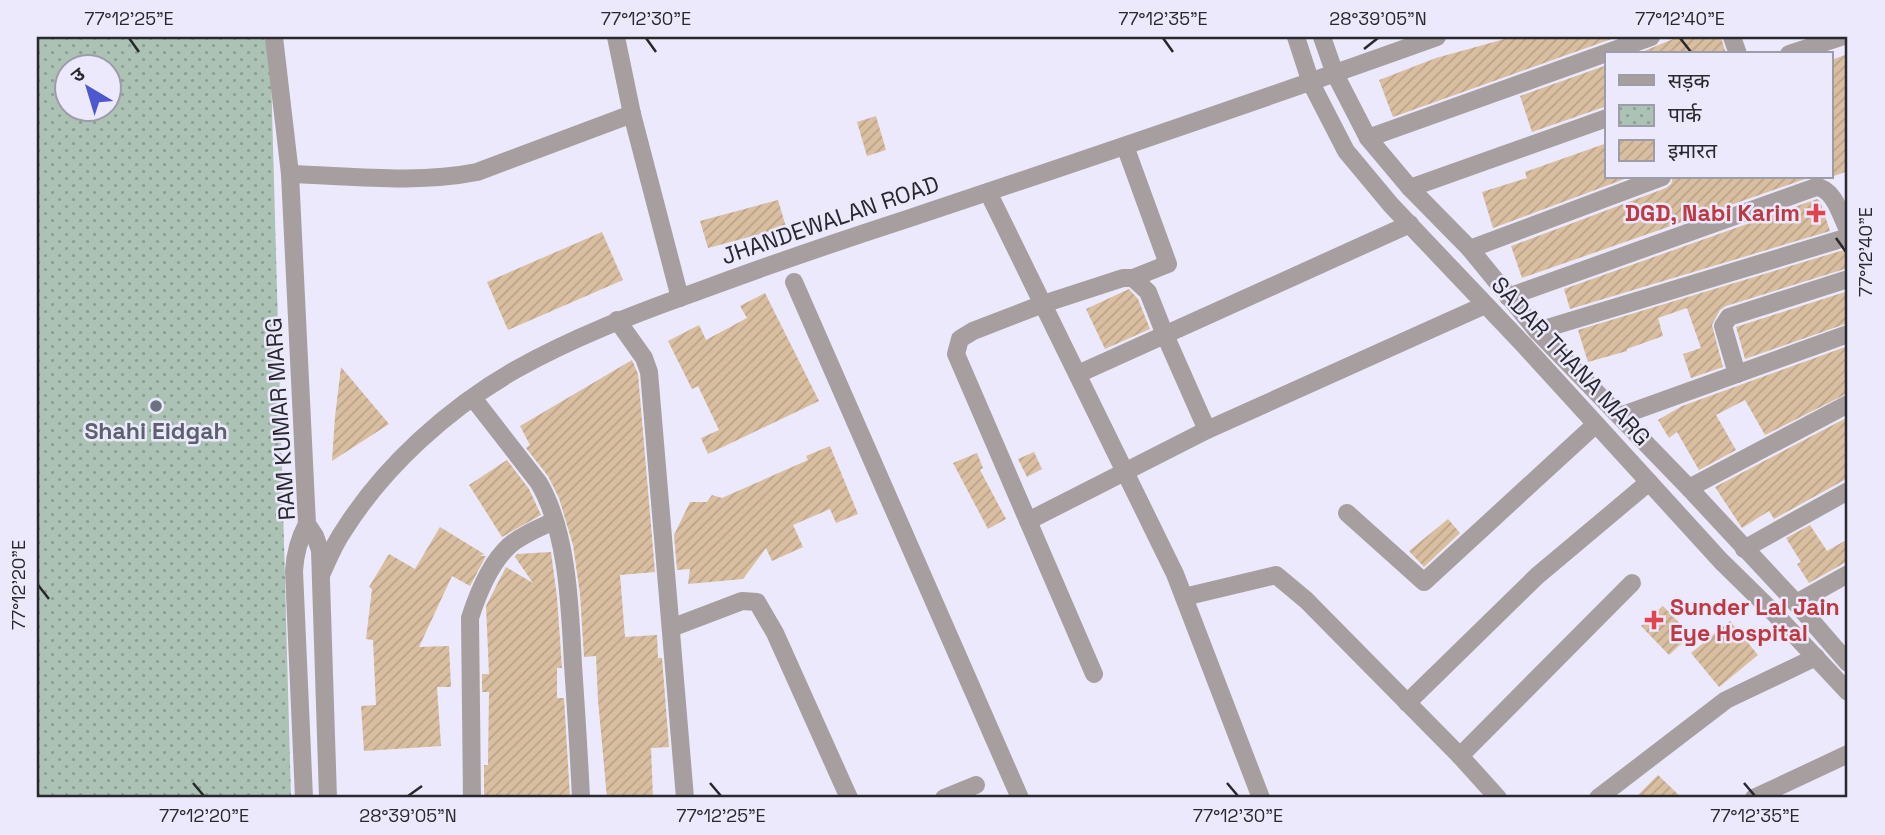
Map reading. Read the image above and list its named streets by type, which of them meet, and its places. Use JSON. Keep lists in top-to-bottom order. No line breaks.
{"streets":{"street":["JHANDEWALAN ROAD","SADAR THANA MARG","RAM KUMAR MARG"]},"crossings":[["JHANDEWALAN ROAD","SADAR THANA MARG"],["JHANDEWALAN ROAD","RAM KUMAR MARG"]],"places":{"health":["DGD, Nabi Karim","Sunder Lal Jain Eye Hospital"],"other":["Shahi Eidgah"]},"legend":["सड़क","पार्क","इमारत"],"north":"top left","coordinates":["77°12'25\"E","77°12'30\"E","77°12'35\"E","28°39'05\"N","77°12'40\"E","77°12'20\"E"]}
